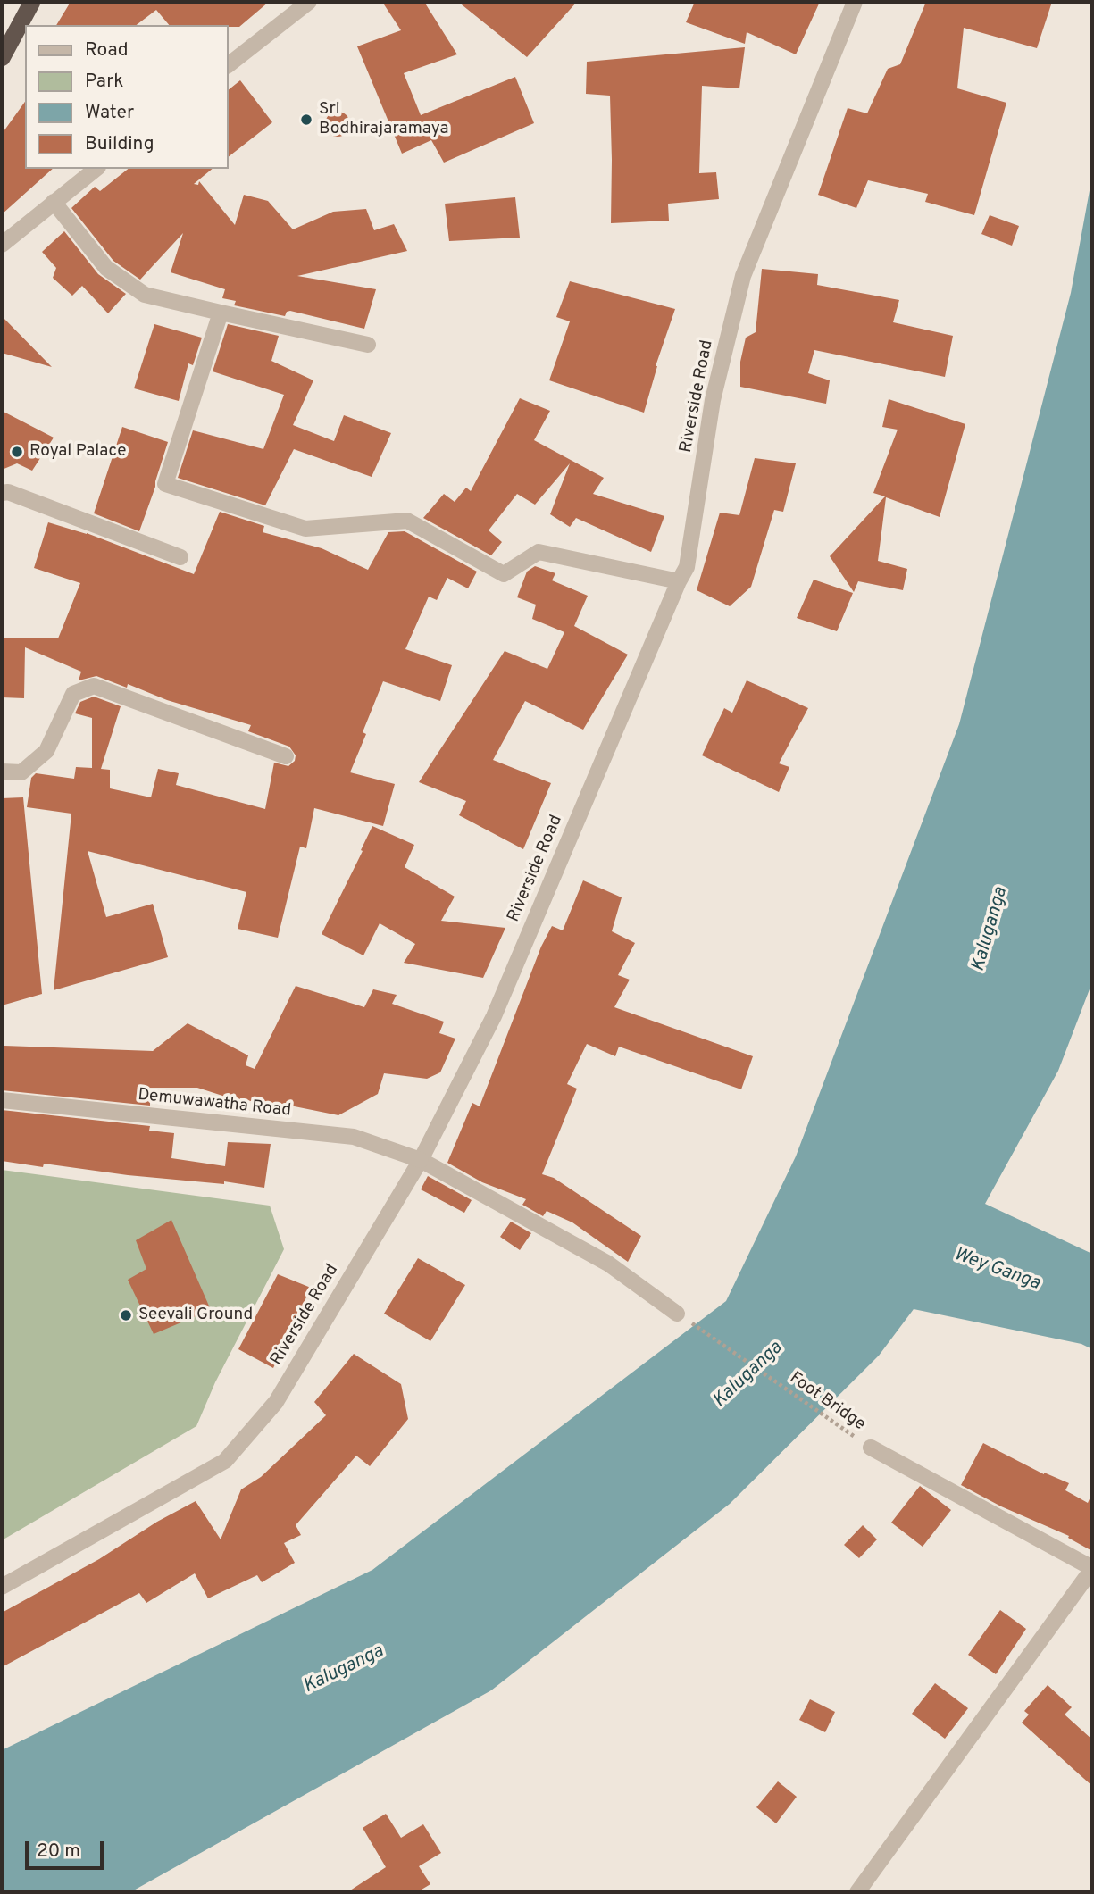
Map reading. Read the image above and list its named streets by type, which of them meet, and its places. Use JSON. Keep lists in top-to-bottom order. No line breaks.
{"streets":{"street":["Riverside Road","Demuwawatha Road"],"path":["Foot Bridge"]},"crossings":[["Riverside Road","Demuwawatha Road"],["Demuwawatha Road","Foot Bridge"]],"water":["Kaluganga","Wey Ganga"],"places":["Sri Bodhirajaramaya","Royal Palace","Seevali Ground"],"legend":["Road","Park","Water","Building"],"scale_bar":"20 m"}
